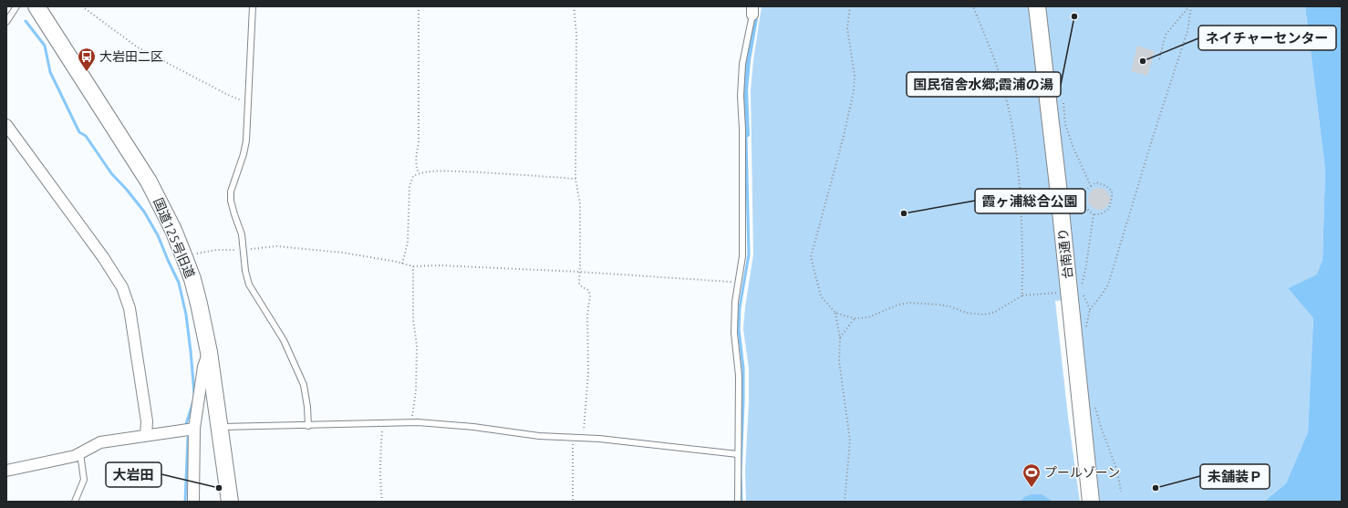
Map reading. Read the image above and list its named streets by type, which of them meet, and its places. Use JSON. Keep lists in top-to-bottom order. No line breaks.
{"streets":{"street":["国道125号旧道","台南通り"]},"places":{"other":["国民宿舎水郷;霞浦の湯","ネイチャーセンター","霞ヶ浦総合公園","大岩田","未舗装Ｐ"],"bus stop":["大岩田二区"],"sports":["プールゾーン"]}}
